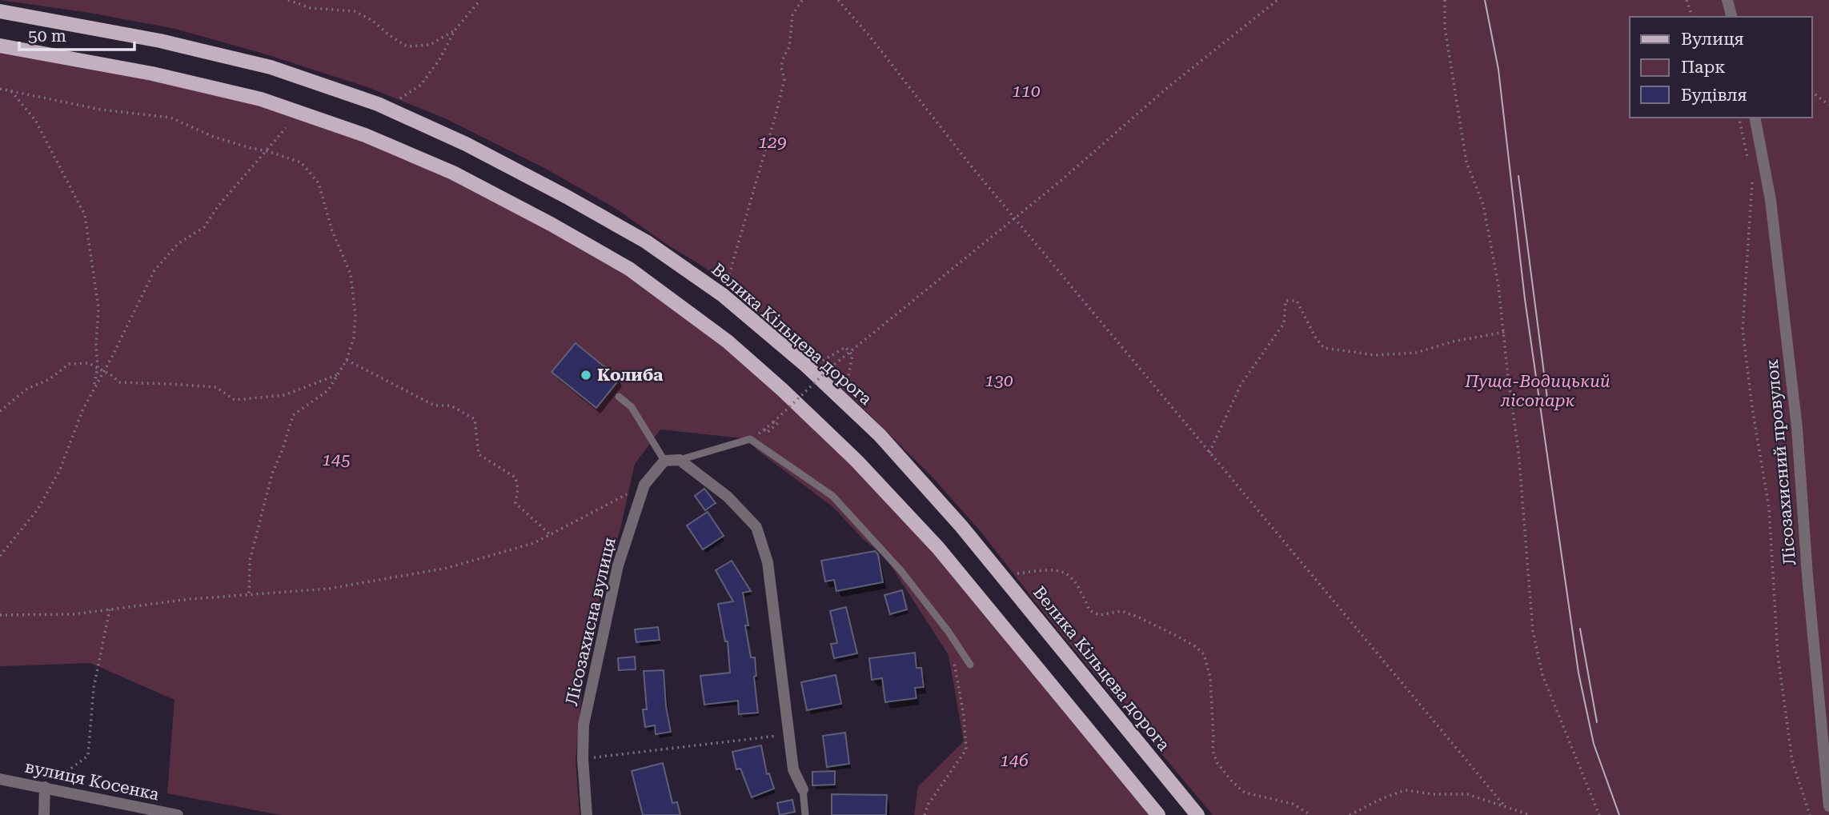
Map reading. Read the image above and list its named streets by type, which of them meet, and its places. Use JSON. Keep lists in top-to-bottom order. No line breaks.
{"streets":{"main road":["Велика Кільцева дорога"],"street":["Лісозахисний провулок","Лісозахисна вулиця","вулиця Косенка"]},"parks":["110","129","130","Пуща-Водицький лісопарк","145","146"],"places":["Колиба"],"legend":["Вулиця","Парк","Будівля"],"scale_bar":"50 m"}
